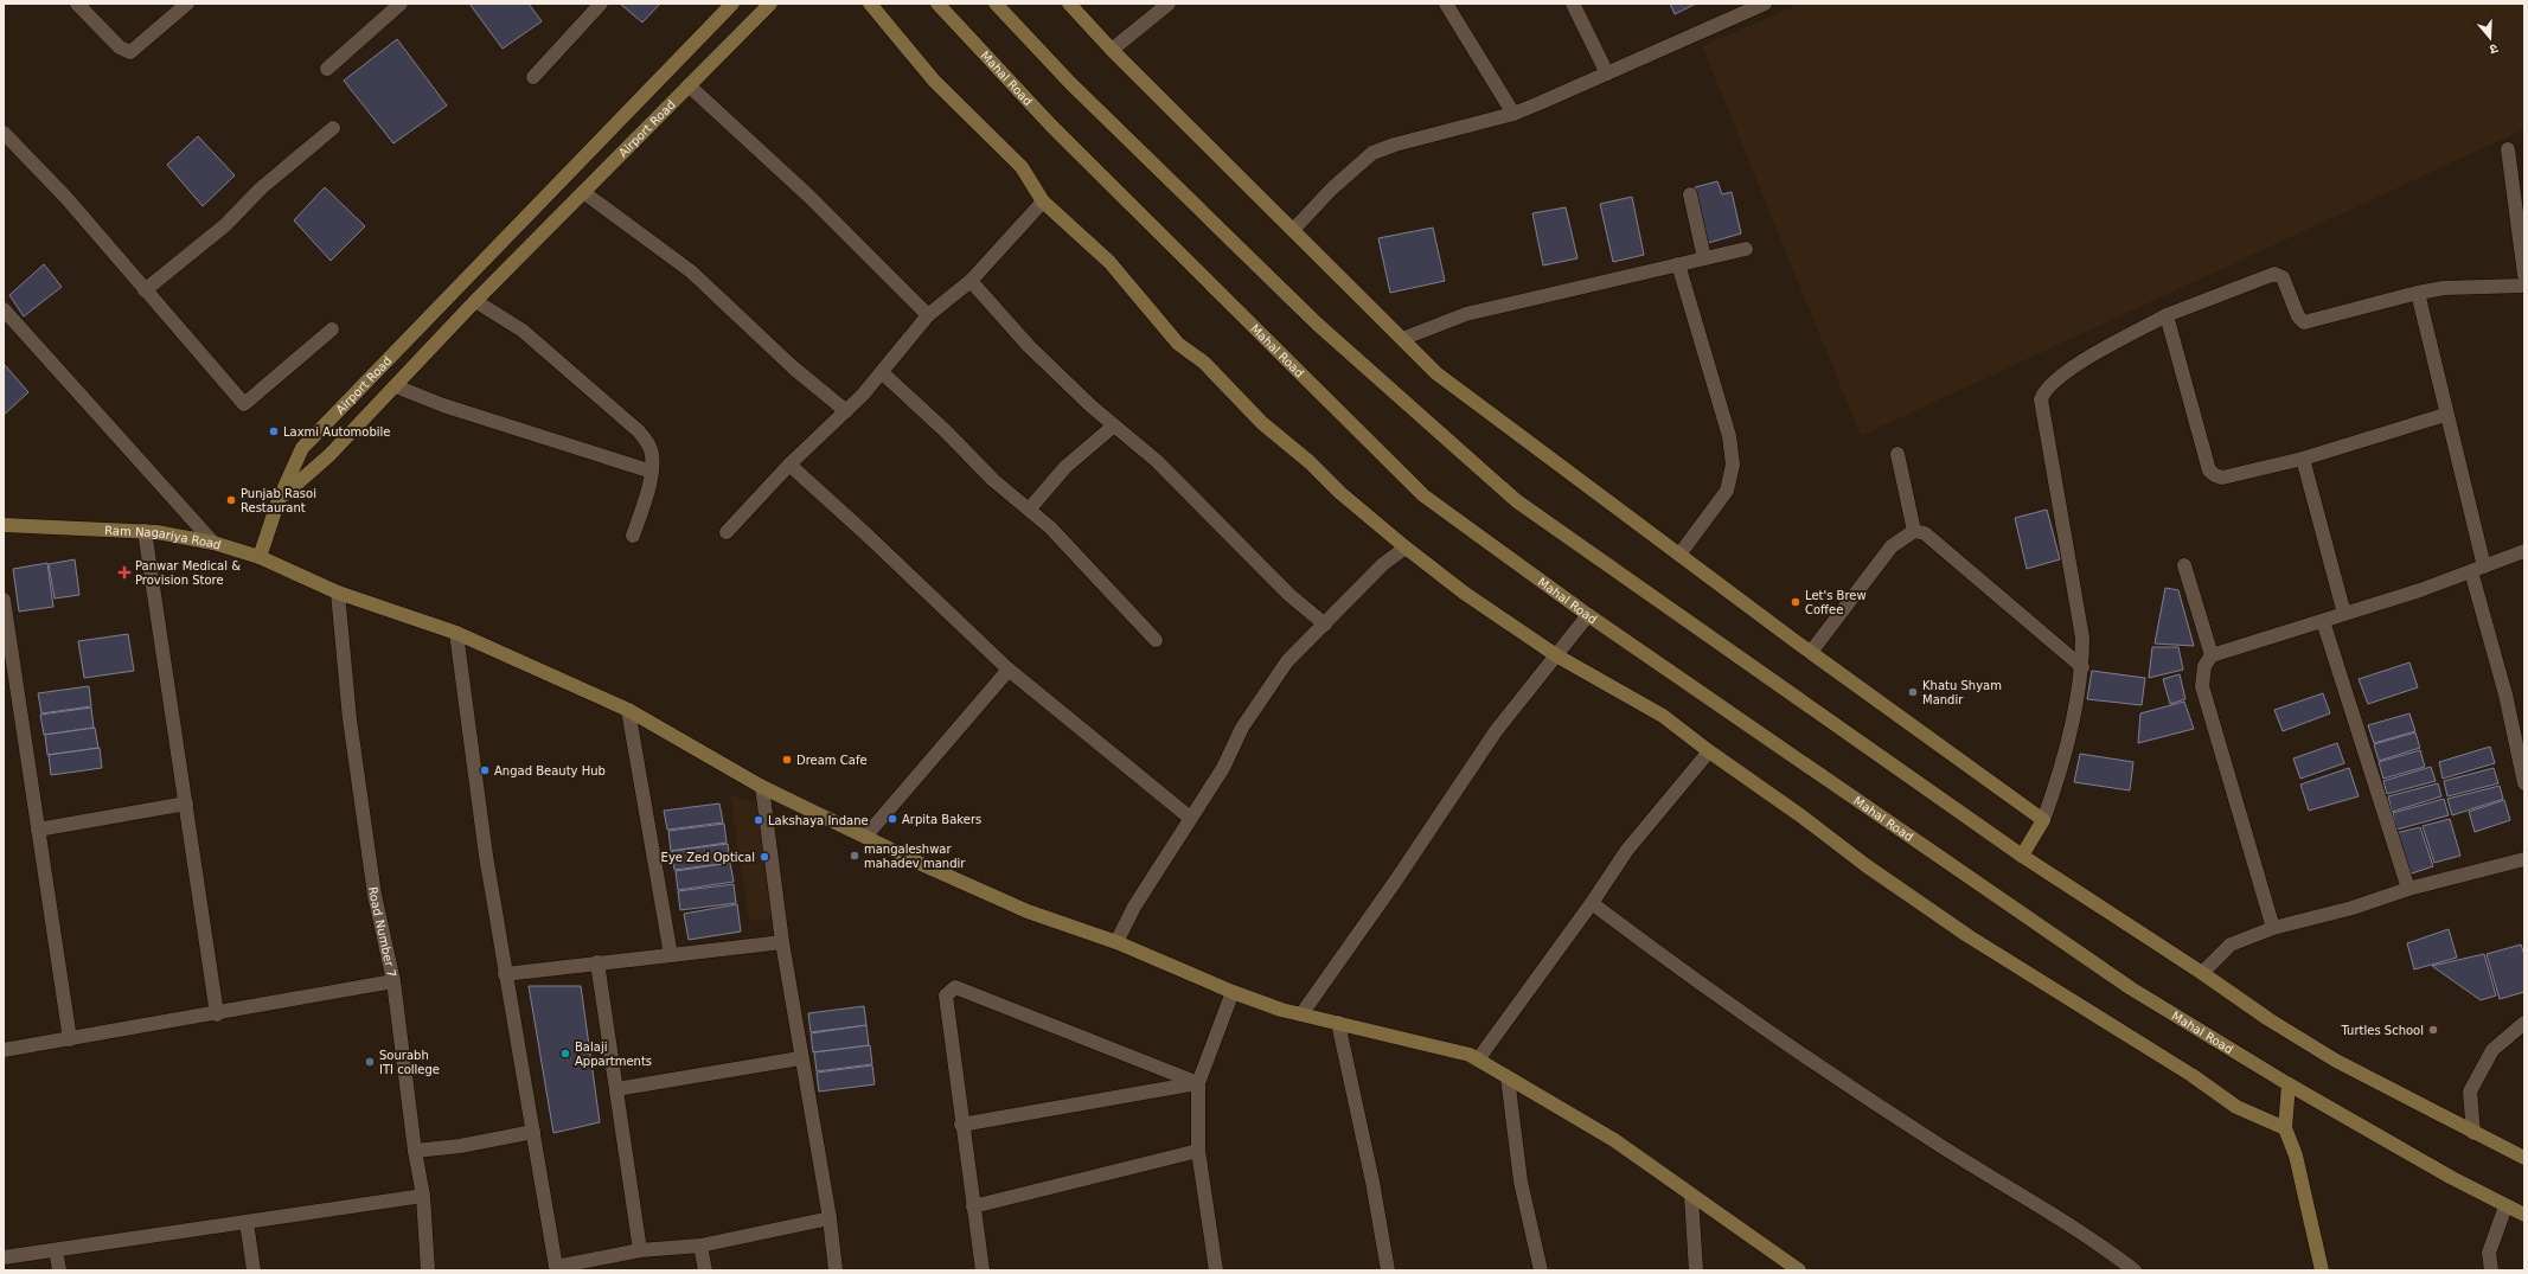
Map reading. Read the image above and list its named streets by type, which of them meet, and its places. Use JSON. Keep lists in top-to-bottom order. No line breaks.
{"streets":{"street":["Mahal Road","Airport Road","Ram Nagariya Road","Road Number 7"]},"crossings":[["Ram Nagariya Road","Road Number 7"]],"places":{"other":["Laxmi Automobile","Punjab Rasoi Restaurant","Let's Brew Coffee","Khatu Shyam Mandir","Dream Cafe","Angad Beauty Hub","Arpita Bakers","Lakshaya Indane","mangaleshwar mahadev mandir","Eye Zed Optical","Turtles School","Balaji Appartments","Sourabh ITI college"],"health":["Panwar Medical & Provision Store"]},"north":"bottom"}
